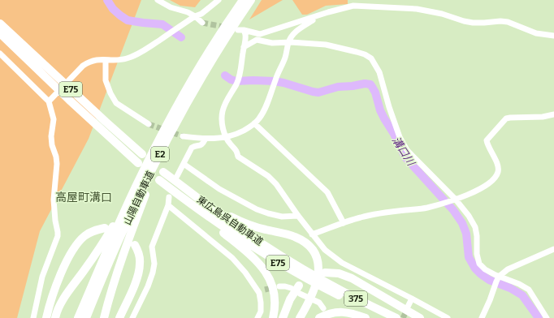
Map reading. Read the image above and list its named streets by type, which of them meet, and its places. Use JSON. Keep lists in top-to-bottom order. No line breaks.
{"streets":{"highway":["E75","E2","山陽自動車道","東広島呉自動車道","375"]},"crossings":[["東広島呉自動車道","375"]],"districts":["高屋町溝口"],"water":["溝口川"]}
